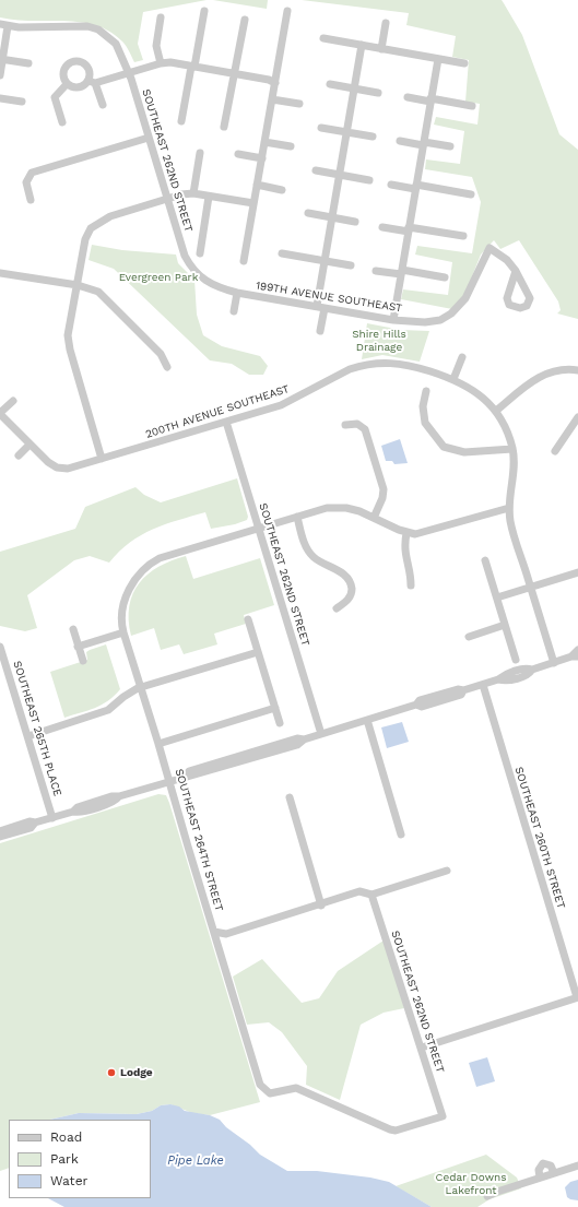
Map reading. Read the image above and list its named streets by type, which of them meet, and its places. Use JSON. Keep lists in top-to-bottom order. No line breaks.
{"streets":{"street":["SOUTHEAST 262ND STREET","199TH AVENUE SOUTHEAST","200TH AVENUE SOUTHEAST","SOUTHEAST 265TH PLACE","SOUTHEAST 260TH STREET","SOUTHEAST 264TH STREET"]},"crossings":[["SOUTHEAST 262ND STREET","199TH AVENUE SOUTHEAST"],["SOUTHEAST 262ND STREET","200TH AVENUE SOUTHEAST"],["SOUTHEAST 262ND STREET","SOUTHEAST 264TH STREET"]],"water":["Pipe Lake"],"parks":["Evergreen Park","Shire Hills Drainage","Cedar Downs Lakefront"],"places":["Lodge"],"legend":["Road","Park","Water"]}
